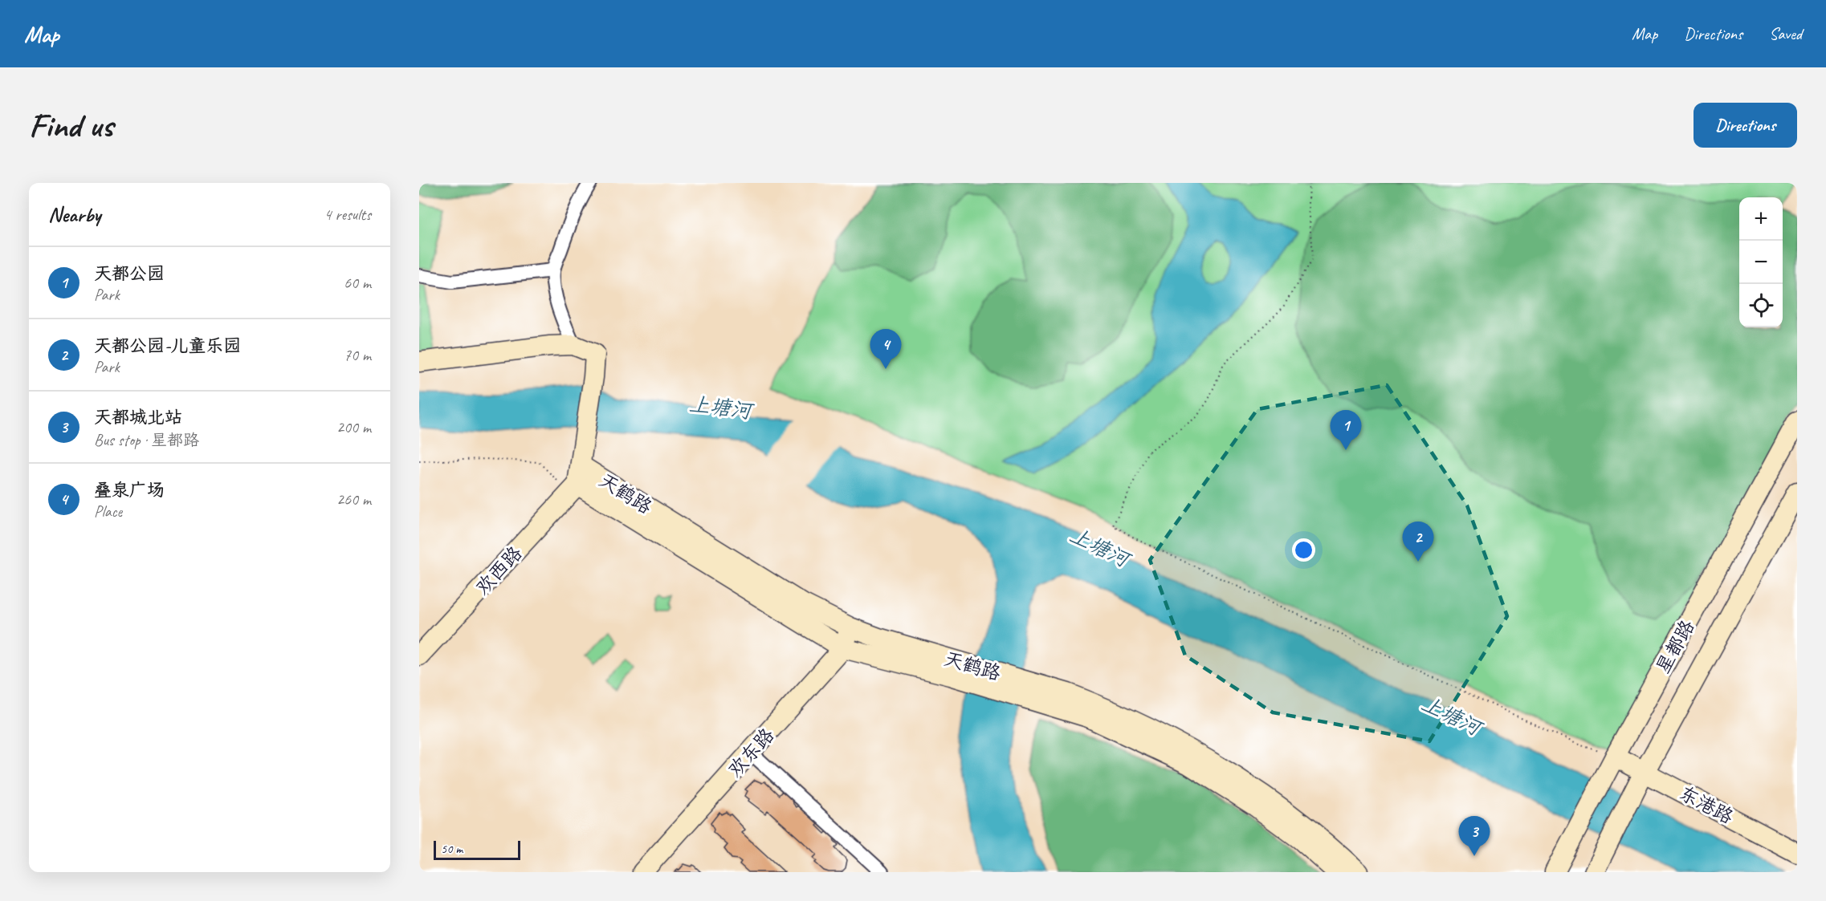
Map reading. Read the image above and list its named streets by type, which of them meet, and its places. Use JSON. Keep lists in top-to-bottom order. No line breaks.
{"streets":{"main road":["天鹤路","欢西路","星都路","欢东路","东港路"]},"crossings":[["天鹤路","欢西路"],["天鹤路","欢东路"],["星都路","东港路"]],"water":["上塘河"],"scale_bar":"50 m","page":{"header":"Map","nav":["Map","Directions","Saved"],"buttons":"Directions","title":"Find us","heading":["Nearby","4 results"],"map_buttons":["+","−"],"list":[{"mark":"1","name":"天都公园","note":"Park","value":"60 m"},{"mark":"2","name":"天都公园-儿童乐园","note":"Park","value":"70 m"},{"mark":"3","name":"天都城北站","note":"Bus stop · 星都路","value":"200 m"},{"mark":"4","name":"叠泉广场","note":"Place","value":"260 m"}],"pins":["4","1","2","3"],"scale":"50 m"}}
